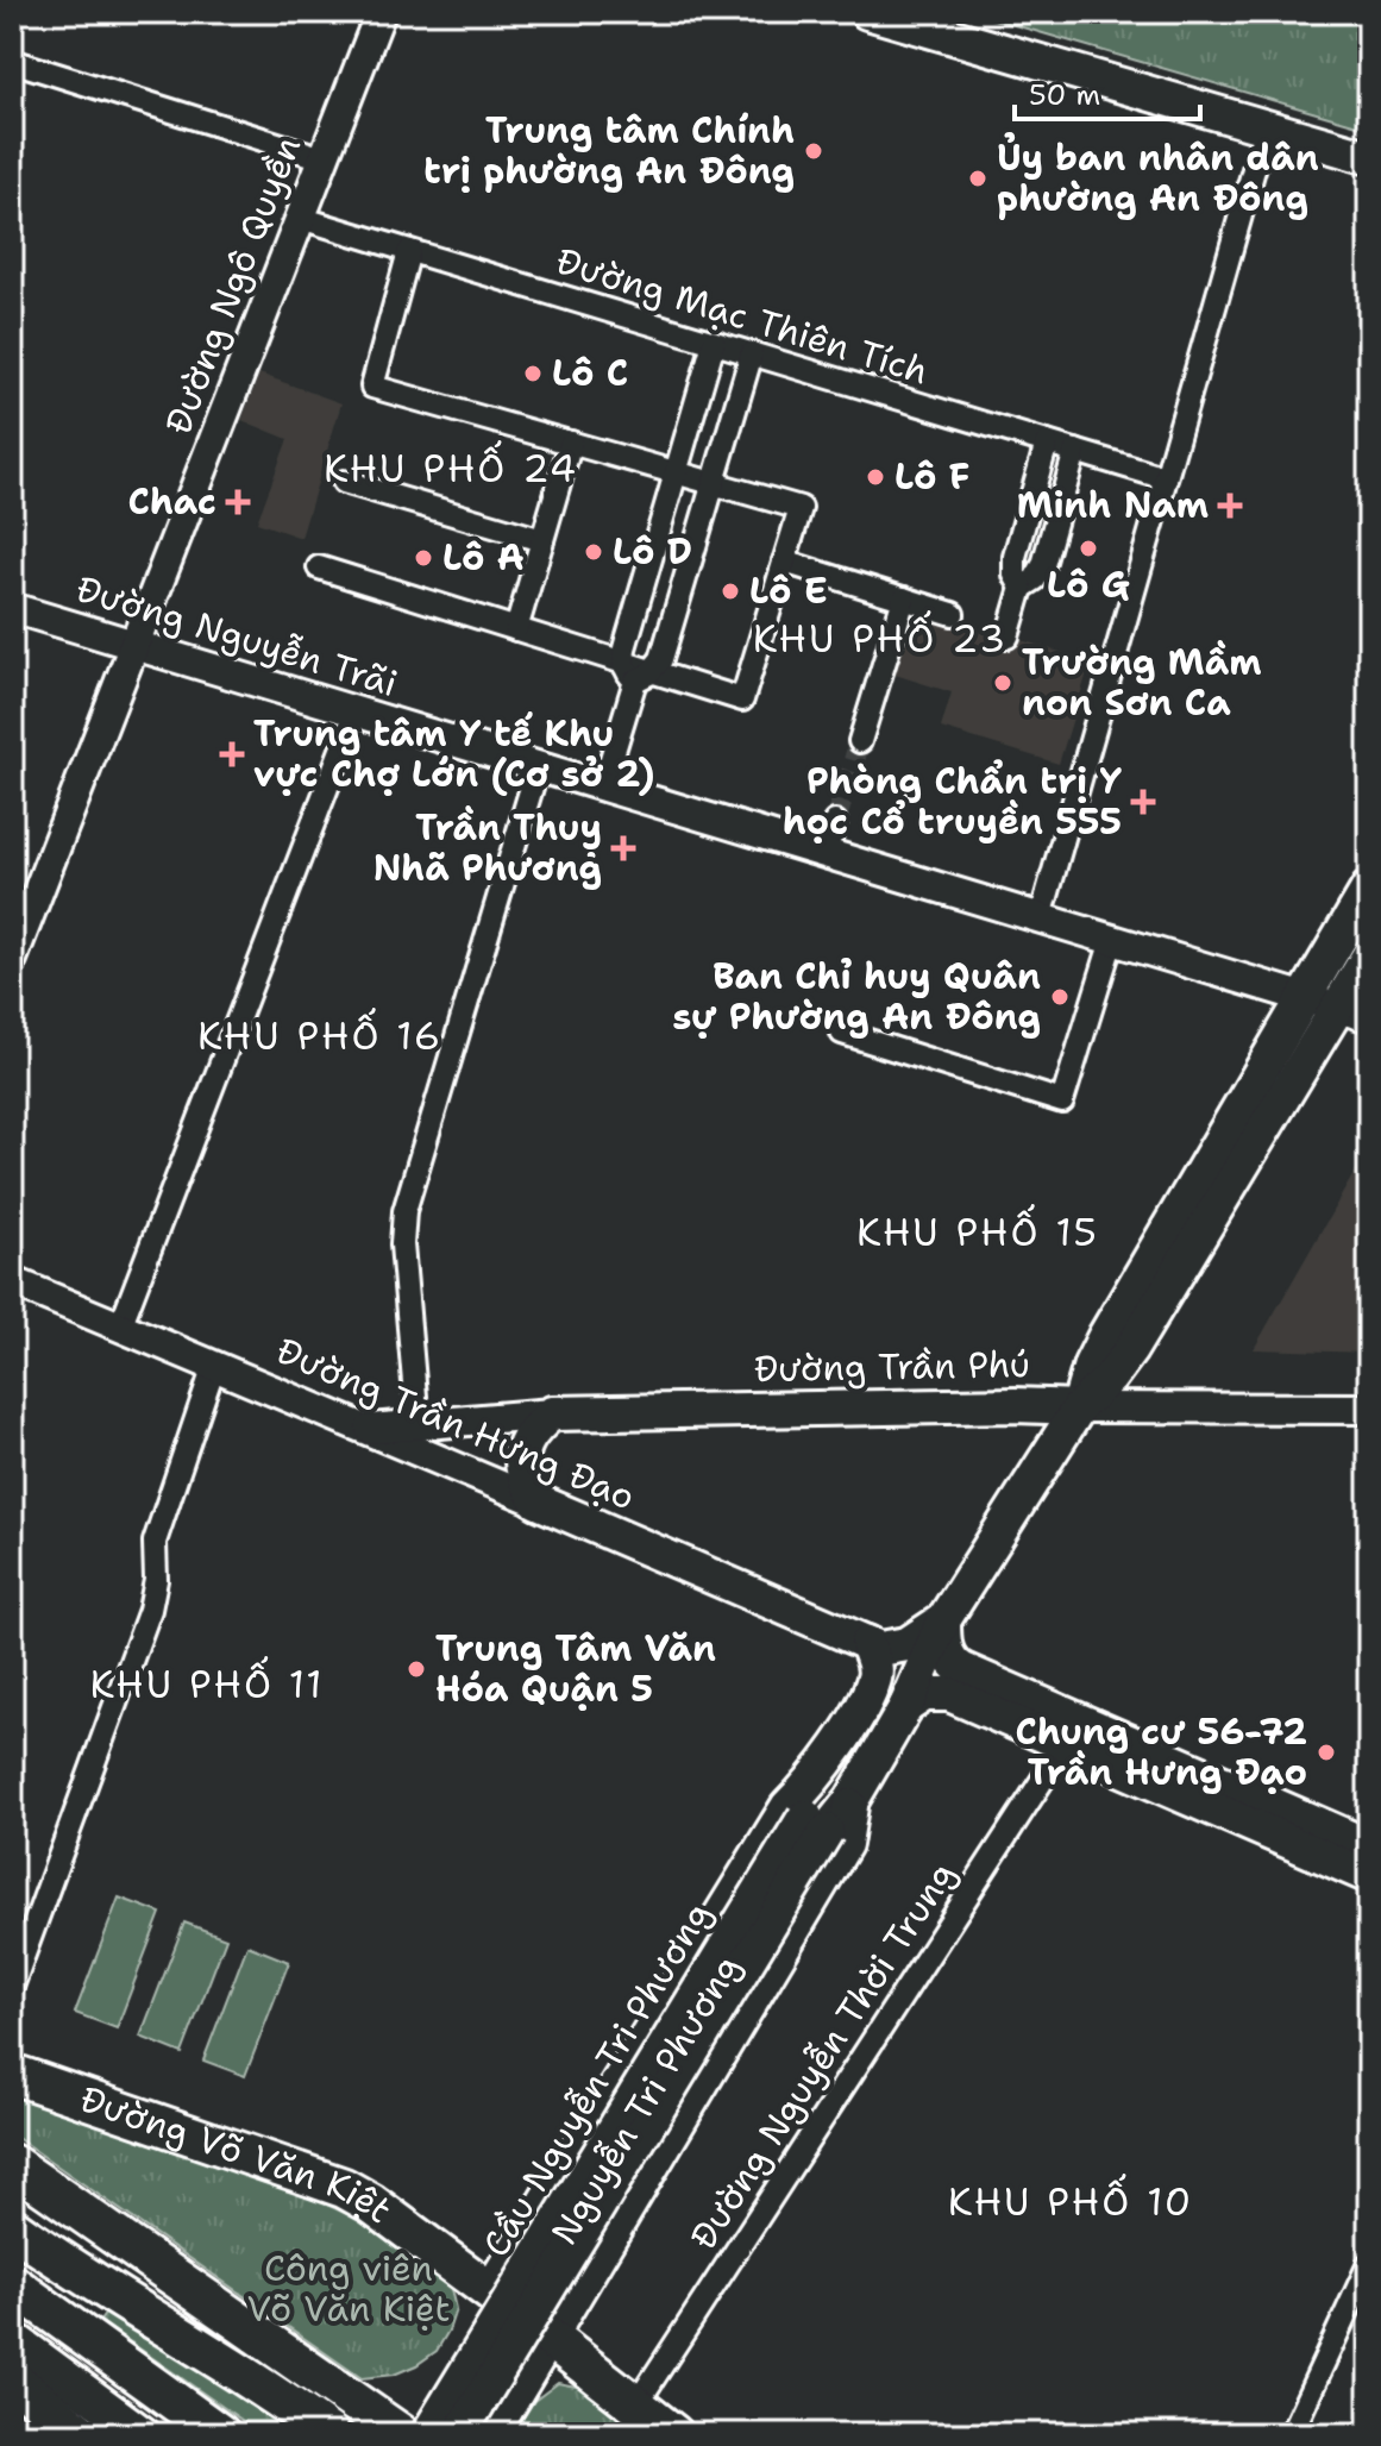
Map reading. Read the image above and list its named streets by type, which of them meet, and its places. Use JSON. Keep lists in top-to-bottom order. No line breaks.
{"streets":{"highway":["Đường Võ Văn Kiệt"],"main road":["Đường Ngô Quyền","Đường Nguyễn Trãi","Đường Trần Phú","Đường Trần Hưng Đạo","Cầu Nguyễn Tri Phương","Nguyễn Tri Phương"],"street":["Đường Mạc Thiên Tích","Đường Nguyễn Thời Trung"]},"crossings":[["Đường Ngô Quyền","Đường Mạc Thiên Tích"],["Đường Ngô Quyền","Đường Nguyễn Trãi"],["Đường Trần Phú","Đường Trần Hưng Đạo"],["Đường Trần Phú","Nguyễn Tri Phương"],["Đường Trần Hưng Đạo","Nguyễn Tri Phương"],["Đường Nguyễn Thời Trung","Đường Võ Văn Kiệt"],["Cầu Nguyễn Tri Phương","Nguyễn Tri Phương"],["Nguyễn Tri Phương","Đường Võ Văn Kiệt"]],"districts":["KHU PHỐ 24","KHU PHỐ 23","KHU PHỐ 16","KHU PHỐ 15","KHU PHỐ 11","KHU PHỐ 10"],"parks":["Công viên Võ Văn Kiệt"],"places":{"other":["Trung tâm Chính trị phường An Đông","Ủy ban nhân dân phường An Đông","Lô C","Lô F","Lô G","Lô D","Lô A","Lô E","Trường Mầm non Sơn Ca","Ban Chỉ huy Quân sự Phường An Đông","Trung Tâm Văn Hóa Quận 5","Chung cư 56-72 Trần Hưng Đạo"],"health":["Chac","Minh Nam","Trung tâm Y tế Khu vực Chợ Lớn (Cơ sở 2)","Phòng Chẩn trị Y học Cổ truyền 555","Trần Thuỵ Nhã Phương"]},"scale_bar":"50 m"}
